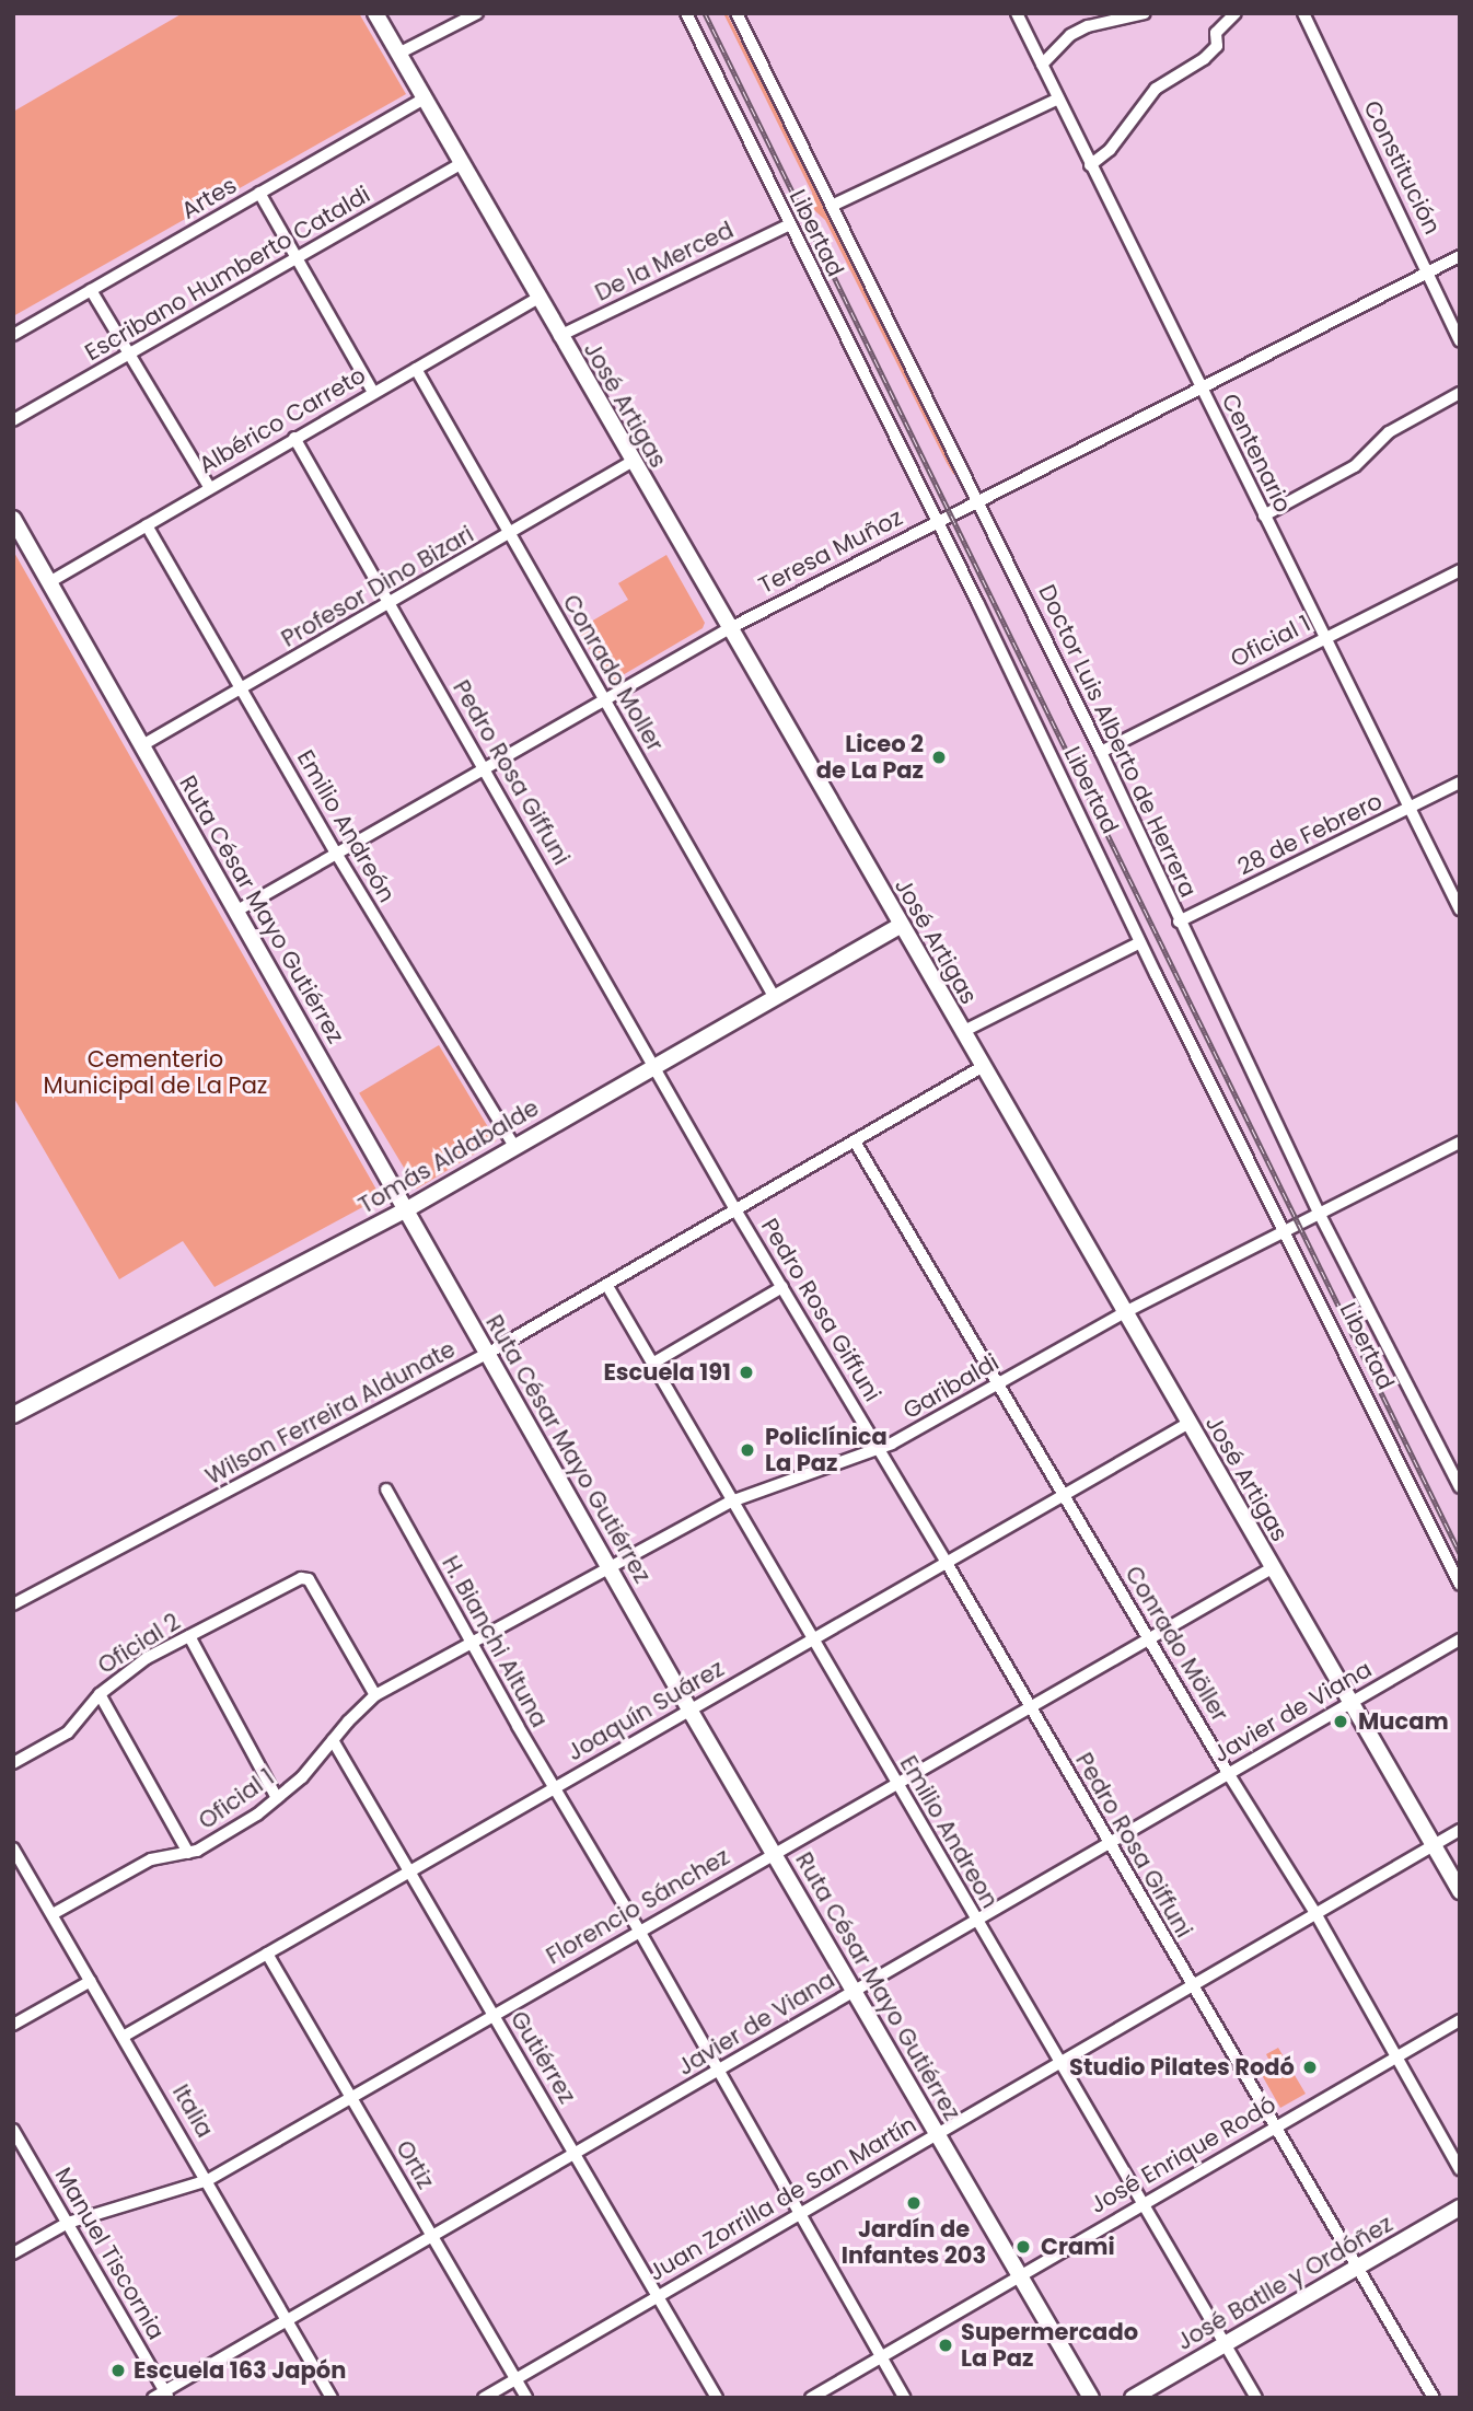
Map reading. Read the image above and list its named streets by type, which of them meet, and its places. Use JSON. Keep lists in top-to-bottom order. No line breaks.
{"streets":{"street":["Constitución","Artes","Libertad","De la Merced","Escribano Humberto Cataldi","José Artigas","Albérico Carreto","Centenario","Teresa Muñoz","Profesor Dino Bizari","Oficial 1","Conrado Moller","Doctor Luis Alberto de Herrera","Pedro Rosa Giffuni","Emilio Andreón","28 de Febrero","Ruta César Mayo Gutiérrez","Tomás Aldabalde","Garibaldi","Wilson Ferreira Aldunate","H. Bianchi Altuna","Oficial 2","Conrado Möller","Joaquín Suárez","Javier de Viana","Emilio Andreon","Florencio Sánchez","Gutiérrez","Italia","José Enrique Rodó","Ortiz","Juan Zorrilla de San Martín","Manuel Tiscornia","José Batlle y Ordóñez"]},"crossings":[["Constitución","Teresa Muñoz"],["Artes","José Artigas"],["Libertad","De la Merced"],["Libertad","Teresa Muñoz"],["Libertad","Garibaldi"],["De la Merced","José Artigas"],["Escribano Humberto Cataldi","José Artigas"],["José Artigas","Albérico Carreto"],["José Artigas","Teresa Muñoz"],["José Artigas","Profesor Dino Bizari"],["José Artigas","Tomás Aldabalde"],["José Artigas","Garibaldi"],["José Artigas","Wilson Ferreira Aldunate"],["José Artigas","Joaquín Suárez"],["José Artigas","Javier de Viana"],["José Artigas","Florencio Sánchez"],["José Artigas","Juan Zorrilla de San Martín"],["Albérico Carreto","Conrado Moller"],["Albérico Carreto","Pedro Rosa Giffuni"],["Albérico Carreto","Emilio Andreón"],["Albérico Carreto","Ruta César Mayo Gutiérrez"],["Centenario","Teresa Muñoz"],["Centenario","Oficial 1"],["Centenario","28 de Febrero"],["Teresa Muñoz","Conrado Moller"],["Teresa Muñoz","Doctor Luis Alberto de Herrera"],["Teresa Muñoz","Pedro Rosa Giffuni"],["Teresa Muñoz","Emilio Andreón"],["Teresa Muñoz","Ruta César Mayo Gutiérrez"],["Profesor Dino Bizari","Conrado Moller"],["Profesor Dino Bizari","Pedro Rosa Giffuni"],["Profesor Dino Bizari","Emilio Andreón"],["Profesor Dino Bizari","Ruta César Mayo Gutiérrez"],["Oficial 1","Doctor Luis Alberto de Herrera"],["Oficial 1","Garibaldi"],["Oficial 1","Oficial 2"],["Oficial 1","Gutiérrez"],["Oficial 1","Italia"],["Conrado Moller","Tomás Aldabalde"],["Doctor Luis Alberto de Herrera","28 de Febrero"],["Doctor Luis Alberto de Herrera","Garibaldi"],["Pedro Rosa Giffuni","Tomás Aldabalde"],["Pedro Rosa Giffuni","Garibaldi"],["Pedro Rosa Giffuni","Wilson Ferreira Aldunate"],["Pedro Rosa Giffuni","Joaquín Suárez"],["Pedro Rosa Giffuni","Javier de Viana"],["Pedro Rosa Giffuni","Florencio Sánchez"],["Pedro Rosa Giffuni","José Enrique Rodó"],["Pedro Rosa Giffuni","Juan Zorrilla de San Martín"],["Pedro Rosa Giffuni","José Batlle y Ordóñez"],["Emilio Andreón","Tomás Aldabalde"],["Ruta César Mayo Gutiérrez","Tomás Aldabalde"],["Ruta César Mayo Gutiérrez","Garibaldi"],["Ruta César Mayo Gutiérrez","Wilson Ferreira Aldunate"],["Ruta César Mayo Gutiérrez","Joaquín Suárez"],["Ruta César Mayo Gutiérrez","Javier de Viana"],["Ruta César Mayo Gutiérrez","Florencio Sánchez"],["Ruta César Mayo Gutiérrez","José Enrique Rodó"],["Ruta César Mayo Gutiérrez","Juan Zorrilla de San Martín"],["Garibaldi","H. Bianchi Altuna"],["Garibaldi","Oficial 2"],["Garibaldi","Conrado Möller"],["Garibaldi","Emilio Andreon"],["Wilson Ferreira Aldunate","Conrado Möller"],["Wilson Ferreira Aldunate","Emilio Andreon"],["H. Bianchi Altuna","Joaquín Suárez"],["H. Bianchi Altuna","Javier de Viana"],["H. Bianchi Altuna","Florencio Sánchez"],["H. Bianchi Altuna","José Enrique Rodó"],["H. Bianchi Altuna","Juan Zorrilla de San Martín"],["Conrado Möller","Joaquín Suárez"],["Conrado Möller","Javier de Viana"],["Conrado Möller","Florencio Sánchez"],["Conrado Möller","José Enrique Rodó"],["Conrado Möller","Juan Zorrilla de San Martín"],["Joaquín Suárez","Emilio Andreon"],["Joaquín Suárez","Gutiérrez"],["Joaquín Suárez","Italia"],["Joaquín Suárez","Ortiz"],["Javier de Viana","Emilio Andreon"],["Javier de Viana","Gutiérrez"],["Javier de Viana","Italia"],["Javier de Viana","Ortiz"],["Javier de Viana","Manuel Tiscornia"],["Emilio Andreon","Florencio Sánchez"],["Emilio Andreon","José Enrique Rodó"],["Emilio Andreon","Juan Zorrilla de San Martín"],["Emilio Andreon","José Batlle y Ordóñez"],["Florencio Sánchez","Gutiérrez"],["Florencio Sánchez","Italia"],["Florencio Sánchez","Ortiz"],["Florencio Sánchez","Manuel Tiscornia"],["Gutiérrez","Juan Zorrilla de San Martín"],["Ortiz","Juan Zorrilla de San Martín"]],"parks":["Cementerio Municipal de La Paz"],"places":["Liceo 2 de La Paz","Escuela 191","Policlínica La Paz","Mucam","Studio Pilates Rodó","Jardín de Infantes 203","Crami","Supermercado La Paz","Escuela 163 Japón"]}
